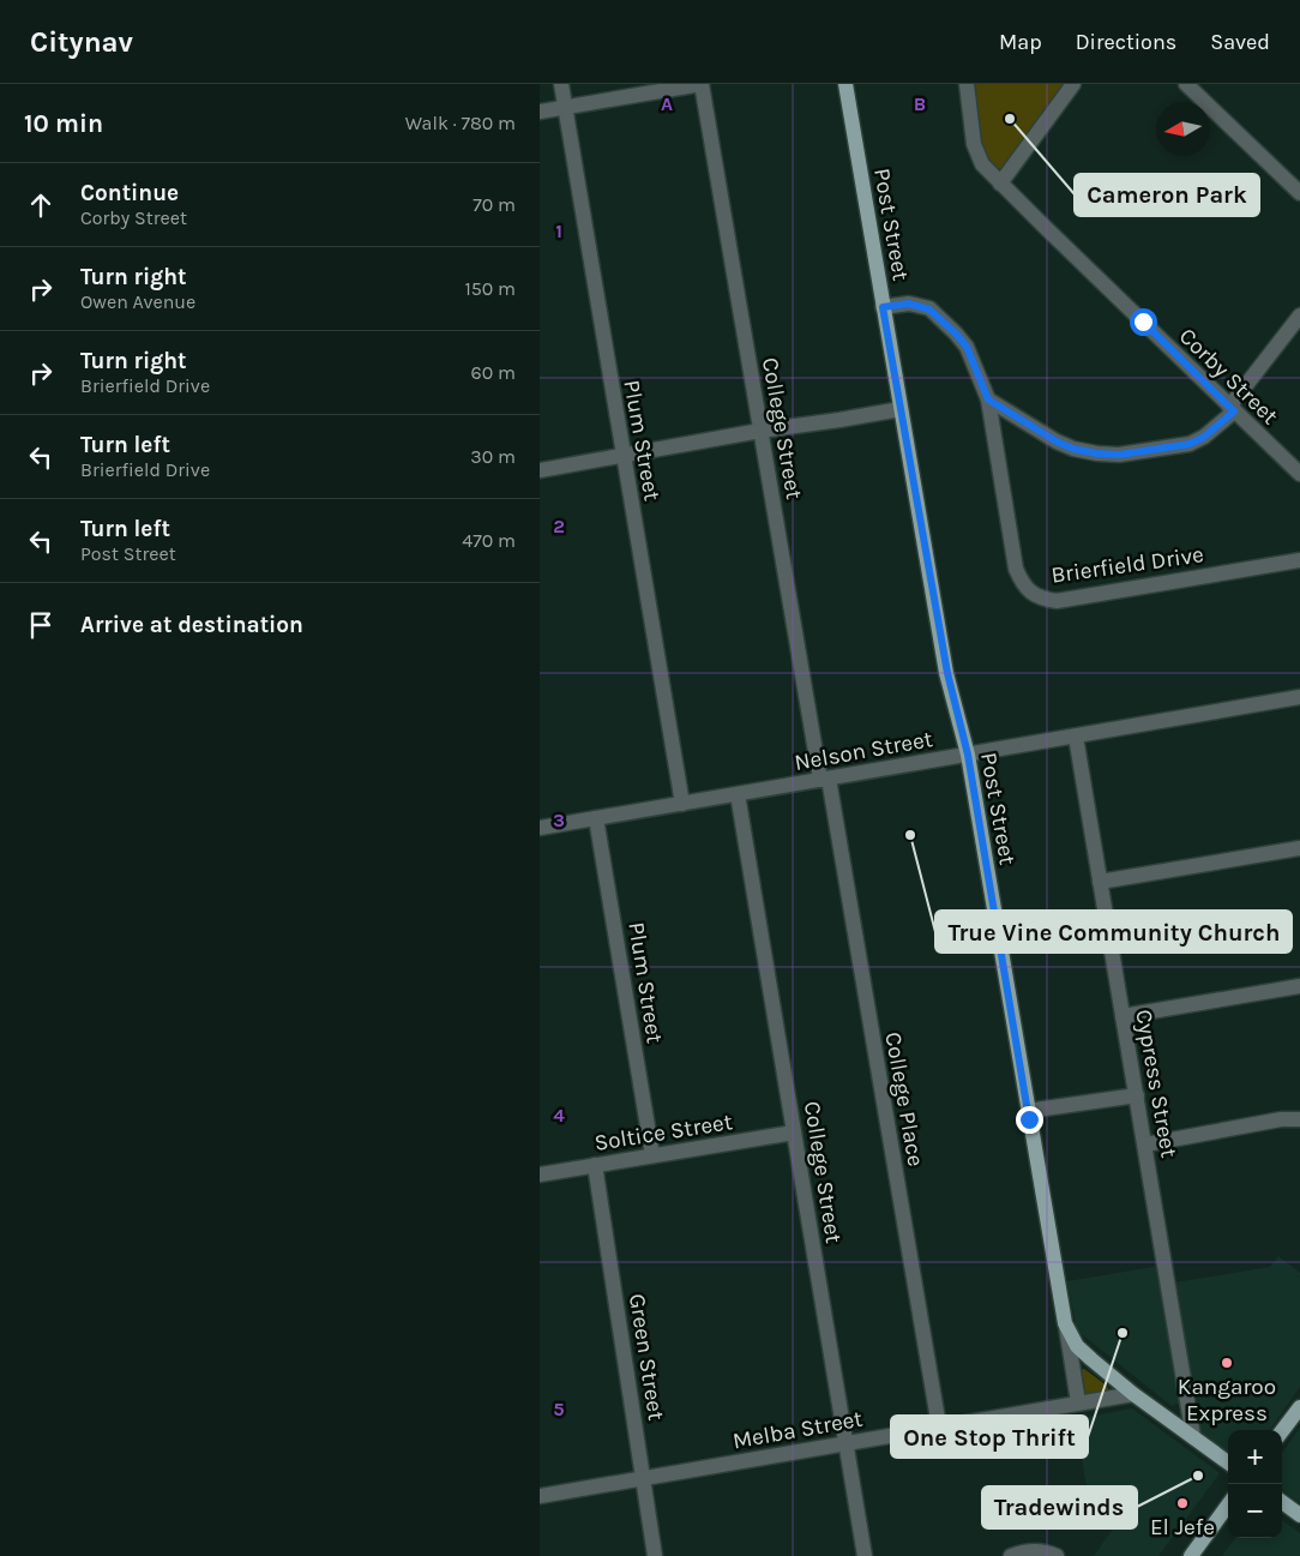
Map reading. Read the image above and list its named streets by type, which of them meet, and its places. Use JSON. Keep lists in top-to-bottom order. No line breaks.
{"streets":{"main road":["Post Street"],"street":["Corby Street","College Street","Plum Street","Brierfield Drive","Nelson Street","Cypress Street","College Place","Soltice Street","Green Street","Melba Street"]},"crossings":[["Post Street","Brierfield Drive"],["Post Street","Nelson Street"],["Post Street","Cypress Street"],["Post Street","Melba Street"],["College Street","Nelson Street"],["College Street","College Place"],["College Street","Soltice Street"],["College Street","Melba Street"],["Plum Street","Nelson Street"],["Plum Street","Soltice Street"],["Nelson Street","Cypress Street"],["Nelson Street","College Place"],["College Place","Melba Street"],["Soltice Street","Green Street"],["Green Street","Melba Street"]],"places":["Cameron Park","True Vine Community Church","One Stop Thrift","Kangaroo Express","Tradewinds","El Jefe"],"north":"left","page":{"header":"Citynav","nav":["Map","Directions","Saved"],"heading":["10 min","Walk · 780 m"],"list":[["Continue","Corby Street","70 m"],["Turn right","Owen Avenue","150 m"],["Turn right","Brierfield Drive","60 m"],["Turn left","Brierfield Drive","30 m"],["Turn left","Post Street","470 m"],"Arrive at destination"],"map_buttons":["+","−"]},"grid":{"columns":["A","B"],"rows":["1","2","3","4","5"]}}
